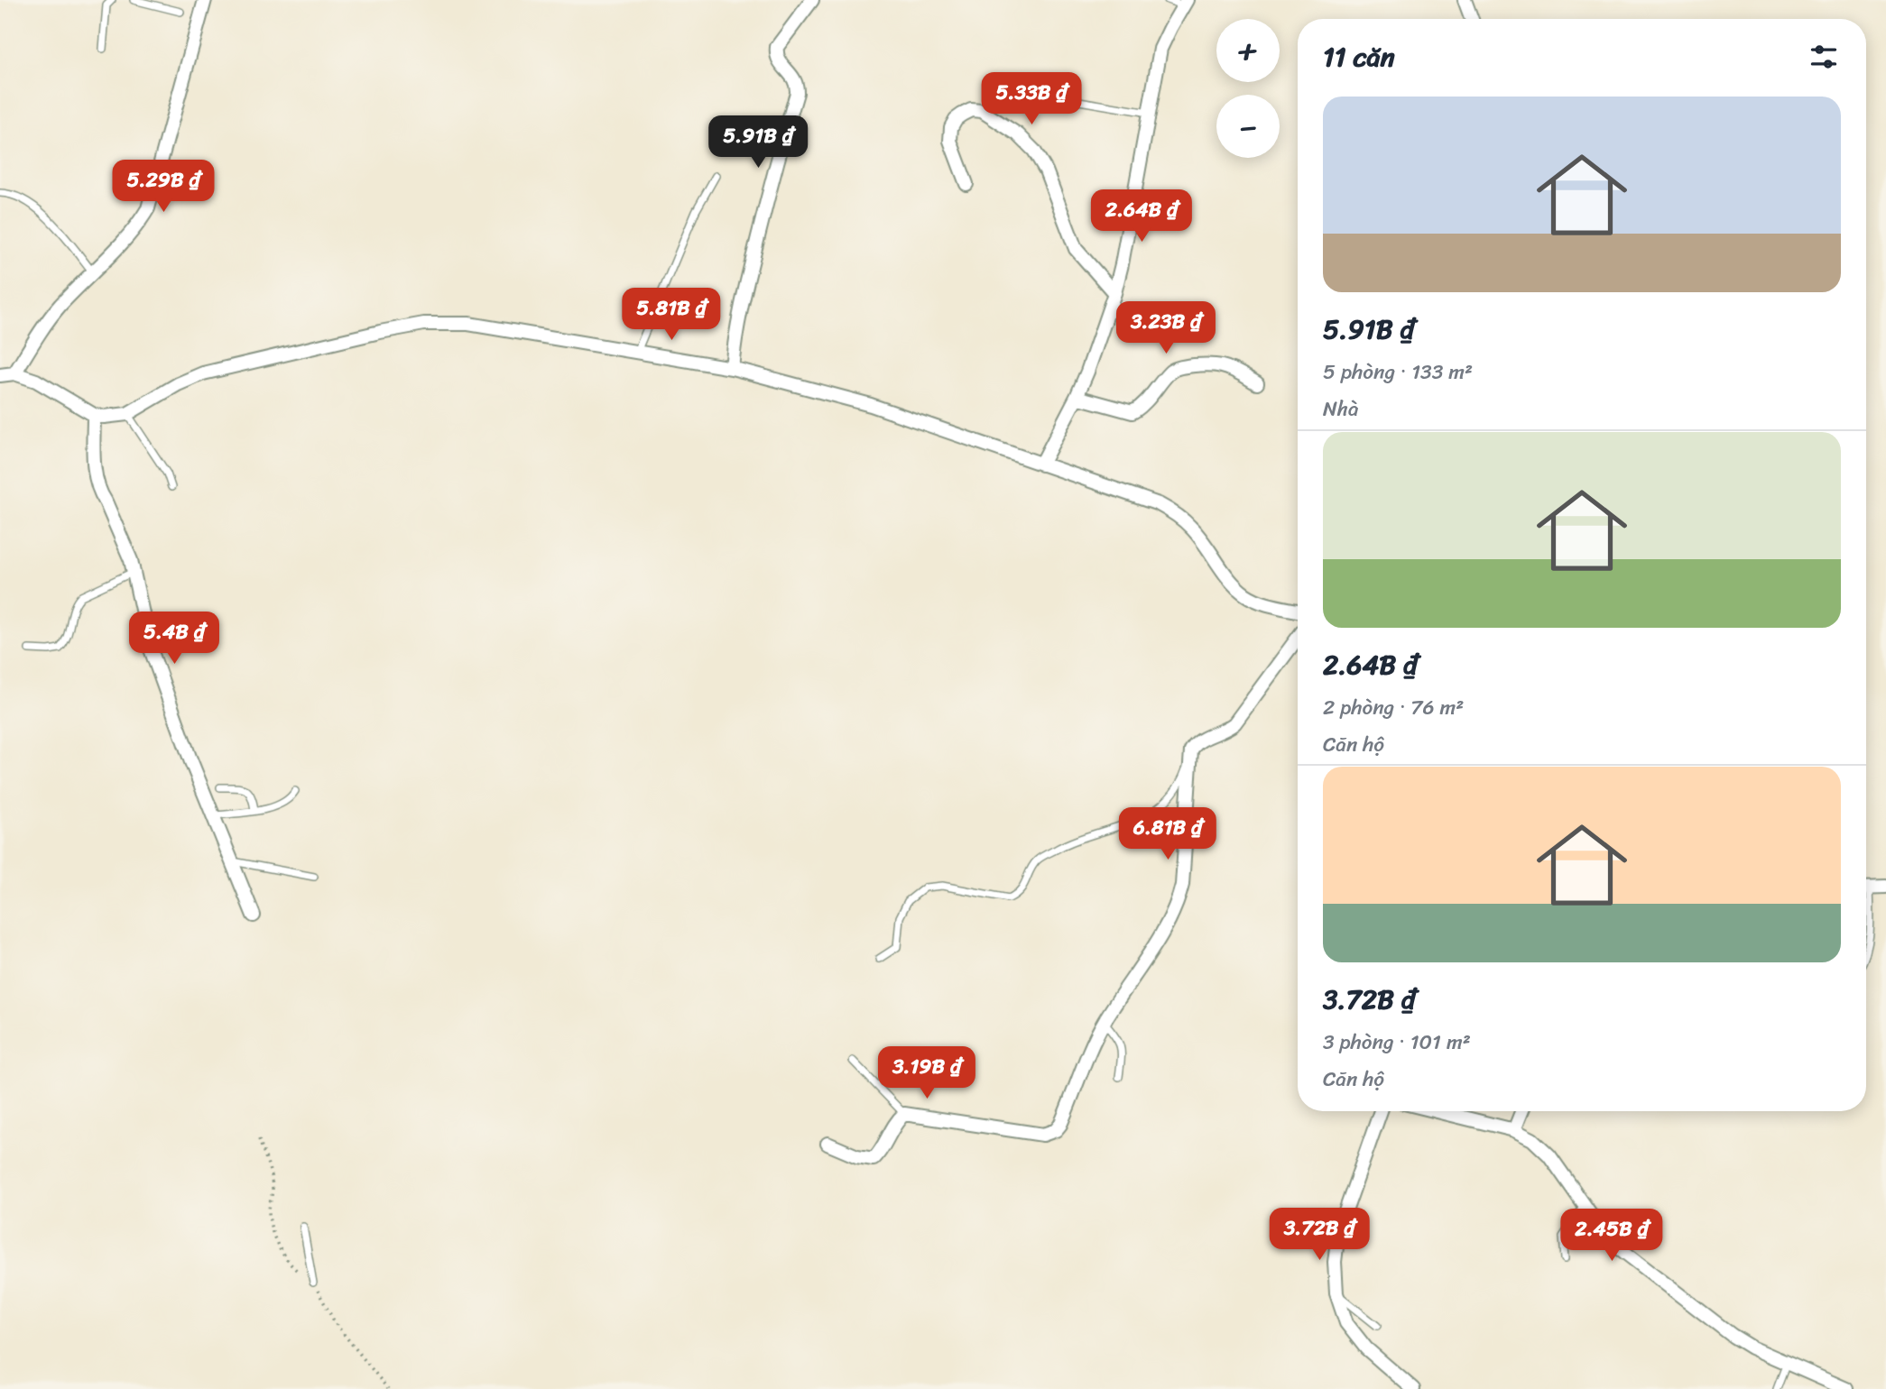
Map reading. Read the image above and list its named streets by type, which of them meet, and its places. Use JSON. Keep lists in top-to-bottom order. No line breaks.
{"page":{"map_buttons":["+","−"],"heading":"11 căn","price":["5.33B ₫","5.91B ₫","5.29B ₫","2.64B ₫","5.81B ₫","3.23B ₫","5.4B ₫","6.81B ₫","3.19B ₫","3.72B ₫","2.45B ₫"],"list":[{"name":"5.91B ₫","note":"5 phòng · 133 m² · Nhà"},{"name":"2.64B ₫","note":"2 phòng · 76 m² · Căn hộ"},{"name":"3.72B ₫","note":"3 phòng · 101 m² · Căn hộ"}]}}
